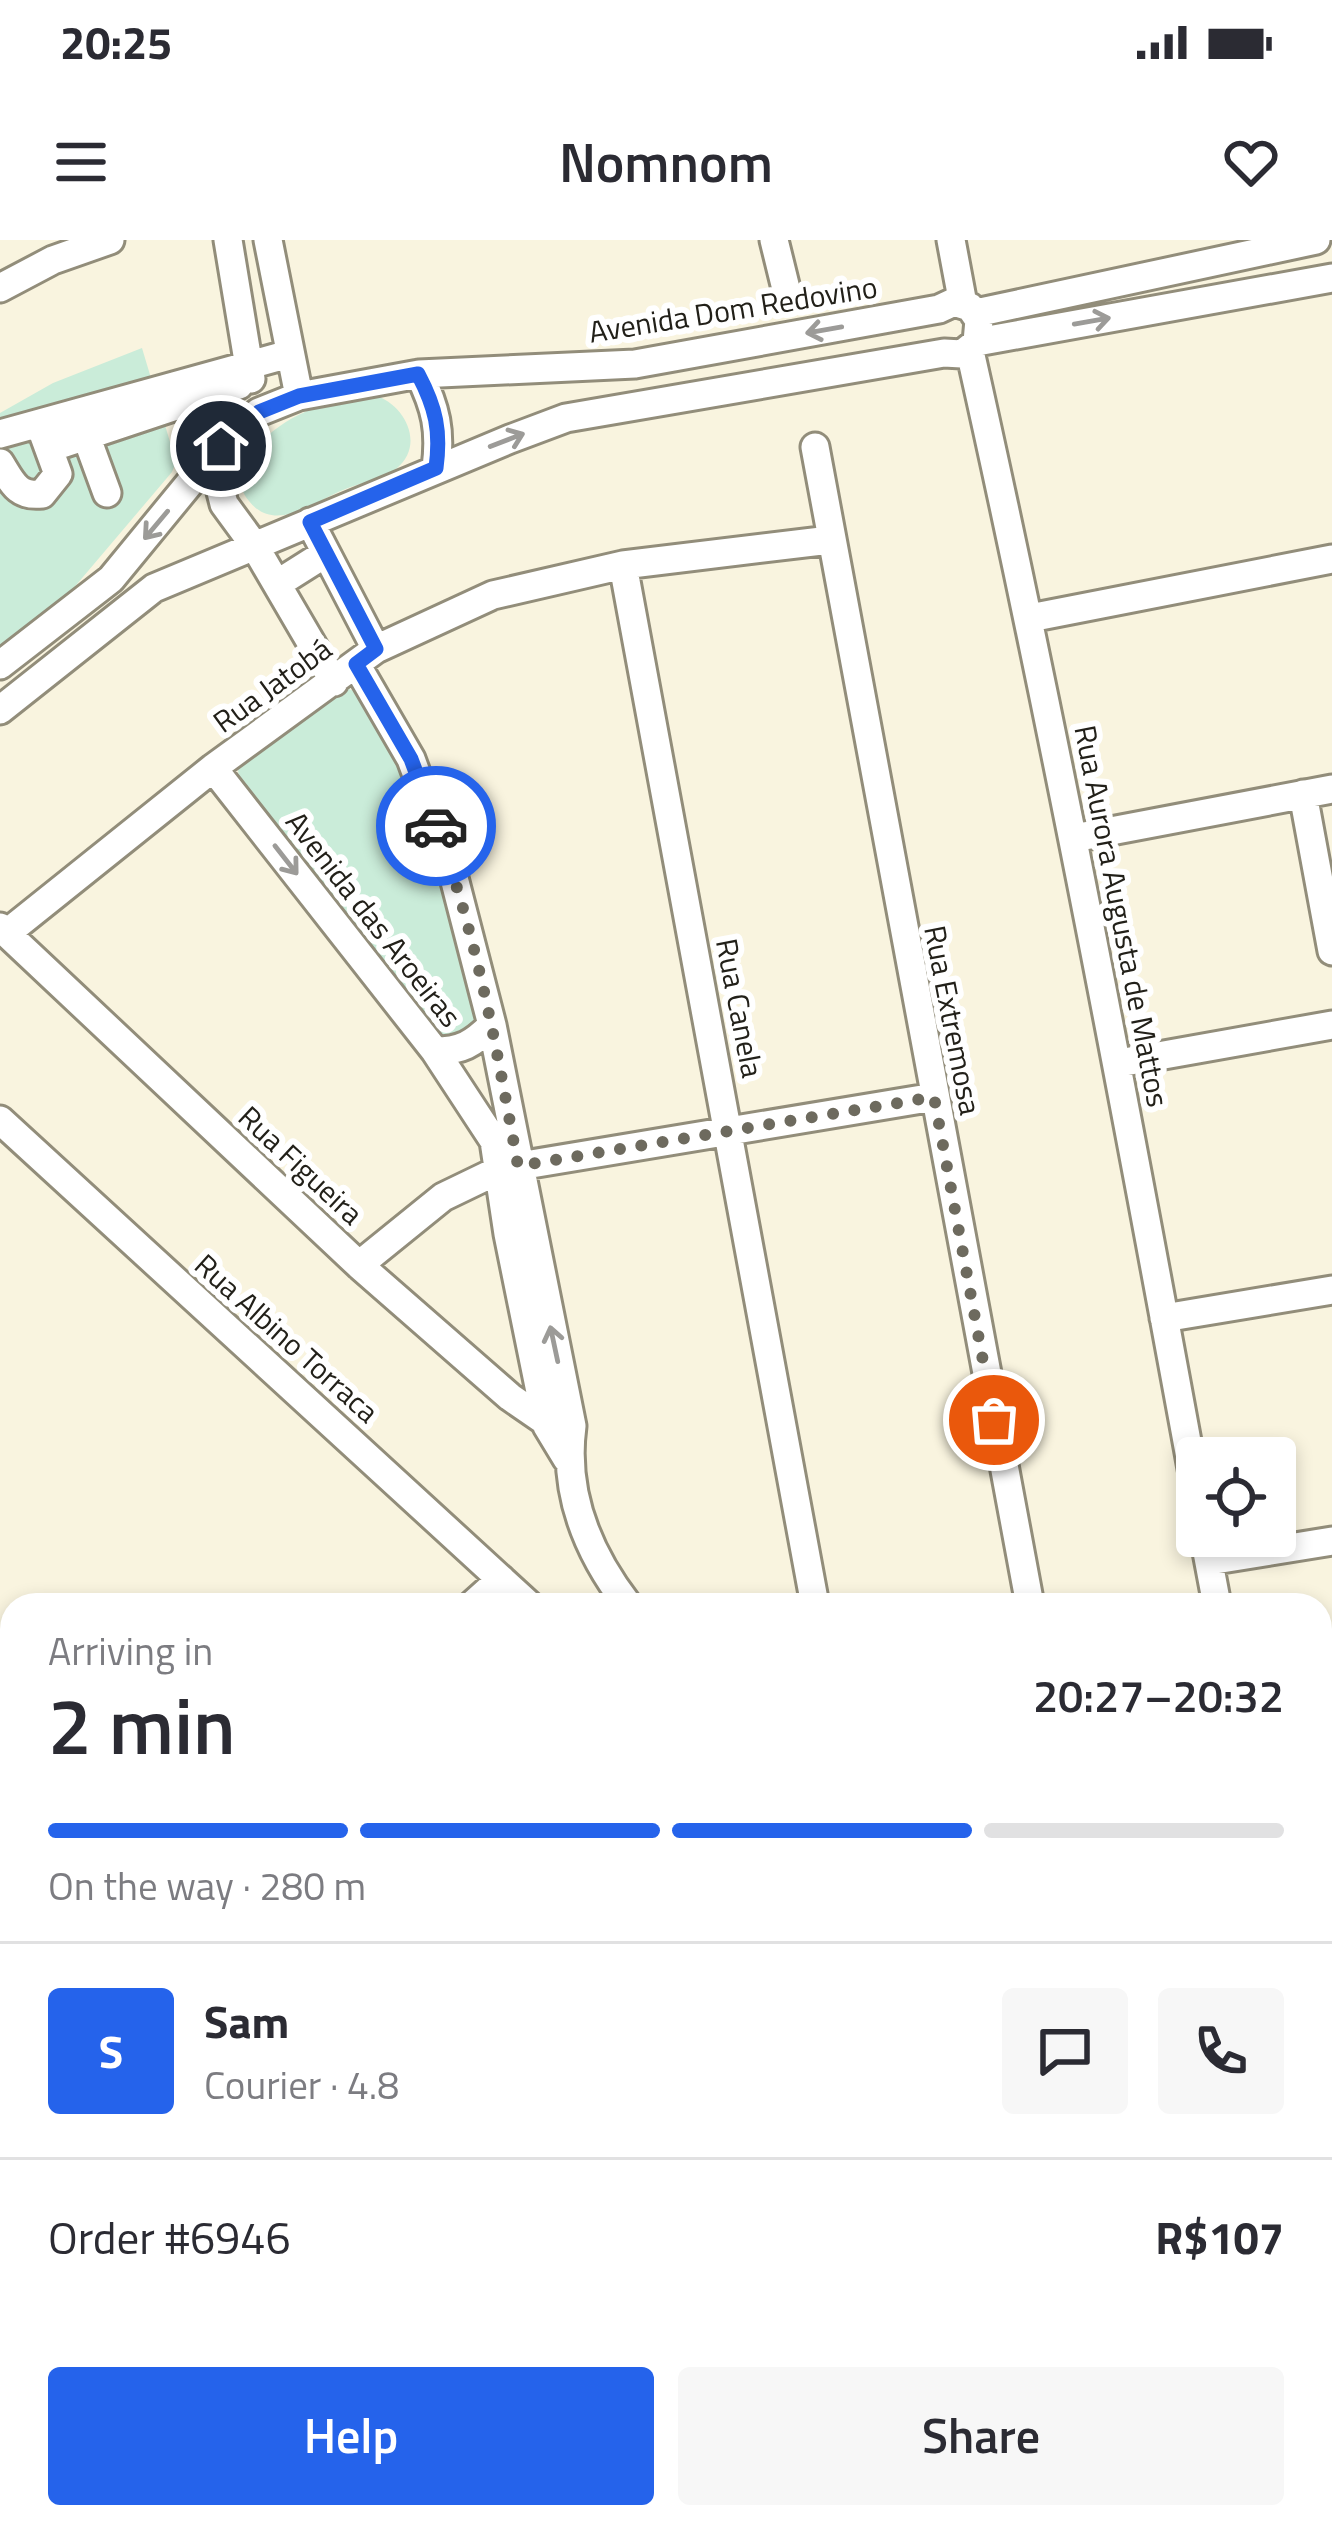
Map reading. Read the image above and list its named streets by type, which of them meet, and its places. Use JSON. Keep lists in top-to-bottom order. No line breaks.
{"streets":{"street":["Avenida Dom Redovino","Rua Jatobá","Rua Aurora Augusta de Mattos","Avenida das Aroeiras","Rua Canela","Rua Extremosa","Rua Figueira","Rua Albino Torraca"]},"crossings":[["Avenida Dom Redovino","Rua Aurora Augusta de Mattos"],["Rua Jatobá","Avenida das Aroeiras"],["Rua Jatobá","Rua Canela"],["Rua Jatobá","Rua Extremosa"],["Rua Jatobá","Rua Figueira"],["Avenida das Aroeiras","Rua Figueira"]],"page":{"status":"20:25","header":"Nomnom","heading":["2 min","Arriving in","20:27–20:32"],"panel":["Sam","Courier · 4.8","Order #6946","R$107"],"bar":"On the way · 280 m","round":"S","buttons":["Help","Share"]}}
